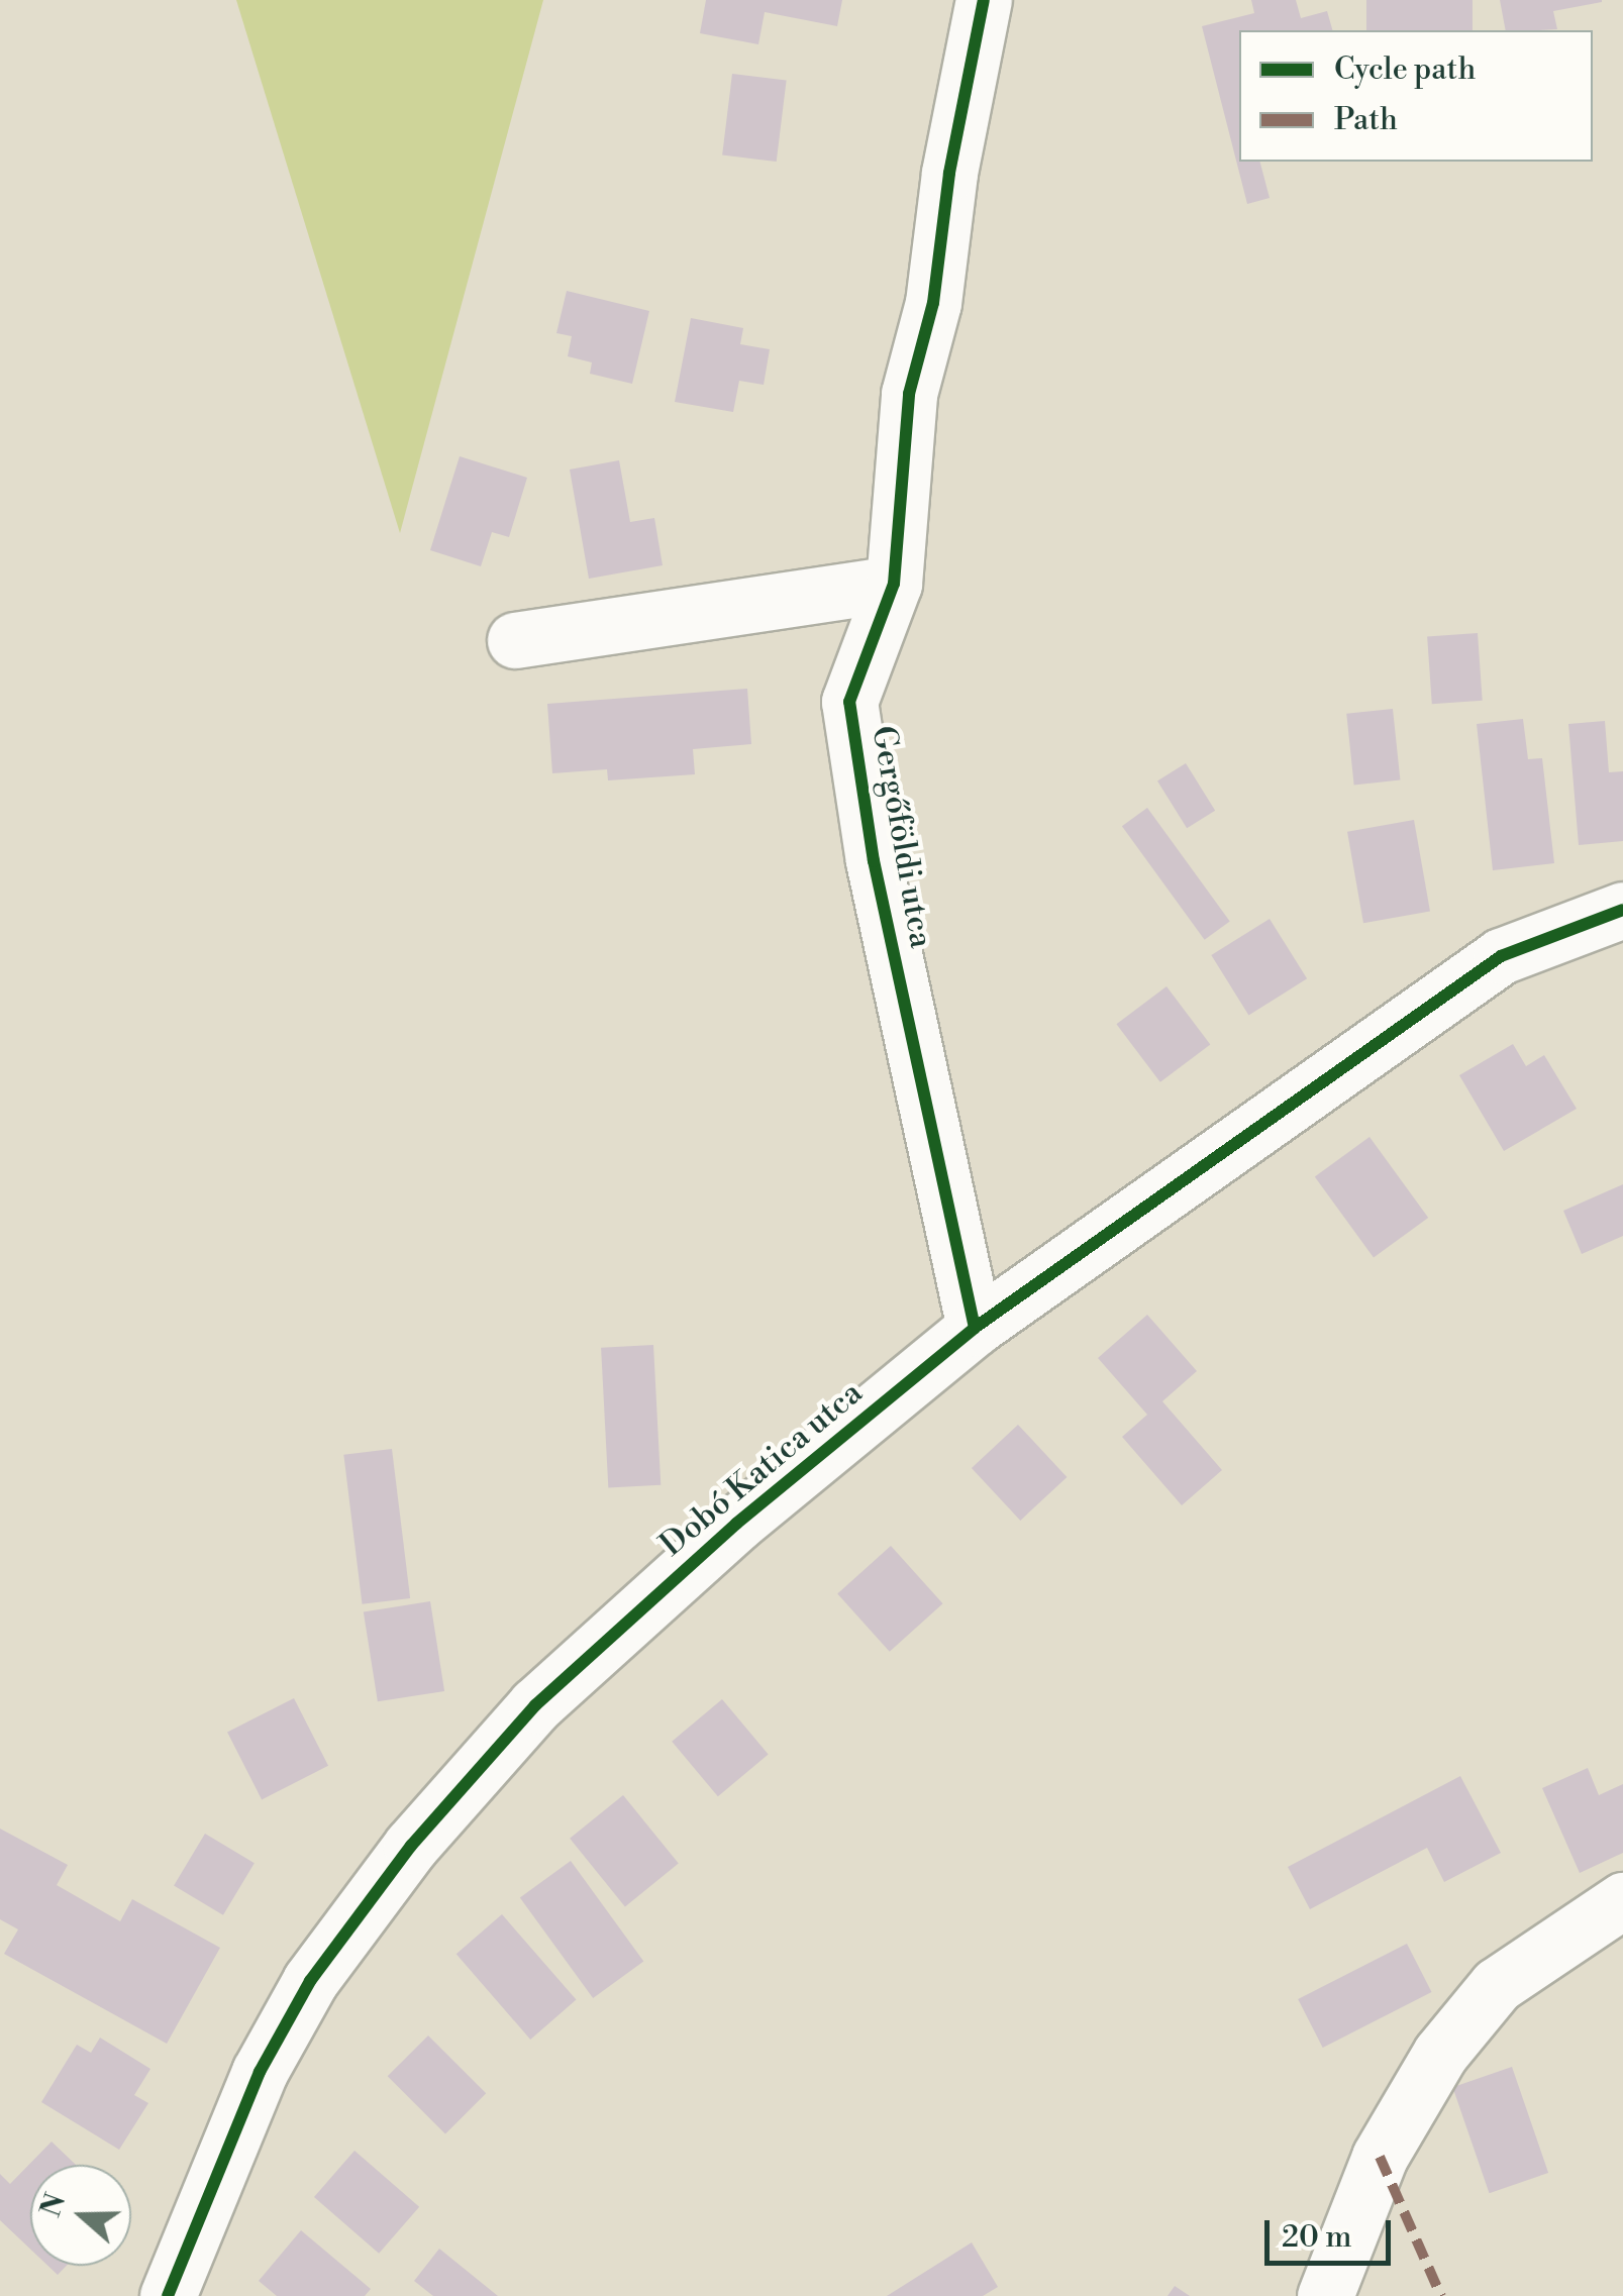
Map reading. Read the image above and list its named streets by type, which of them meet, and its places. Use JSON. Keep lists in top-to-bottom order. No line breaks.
{"streets":{"street":["Gergőföldi utca","Dobó Katica utca"]},"crossings":[["Gergőföldi utca","Dobó Katica utca"]],"legend":["Cycle path","Path"],"scale_bar":"20 m","north":"left"}
